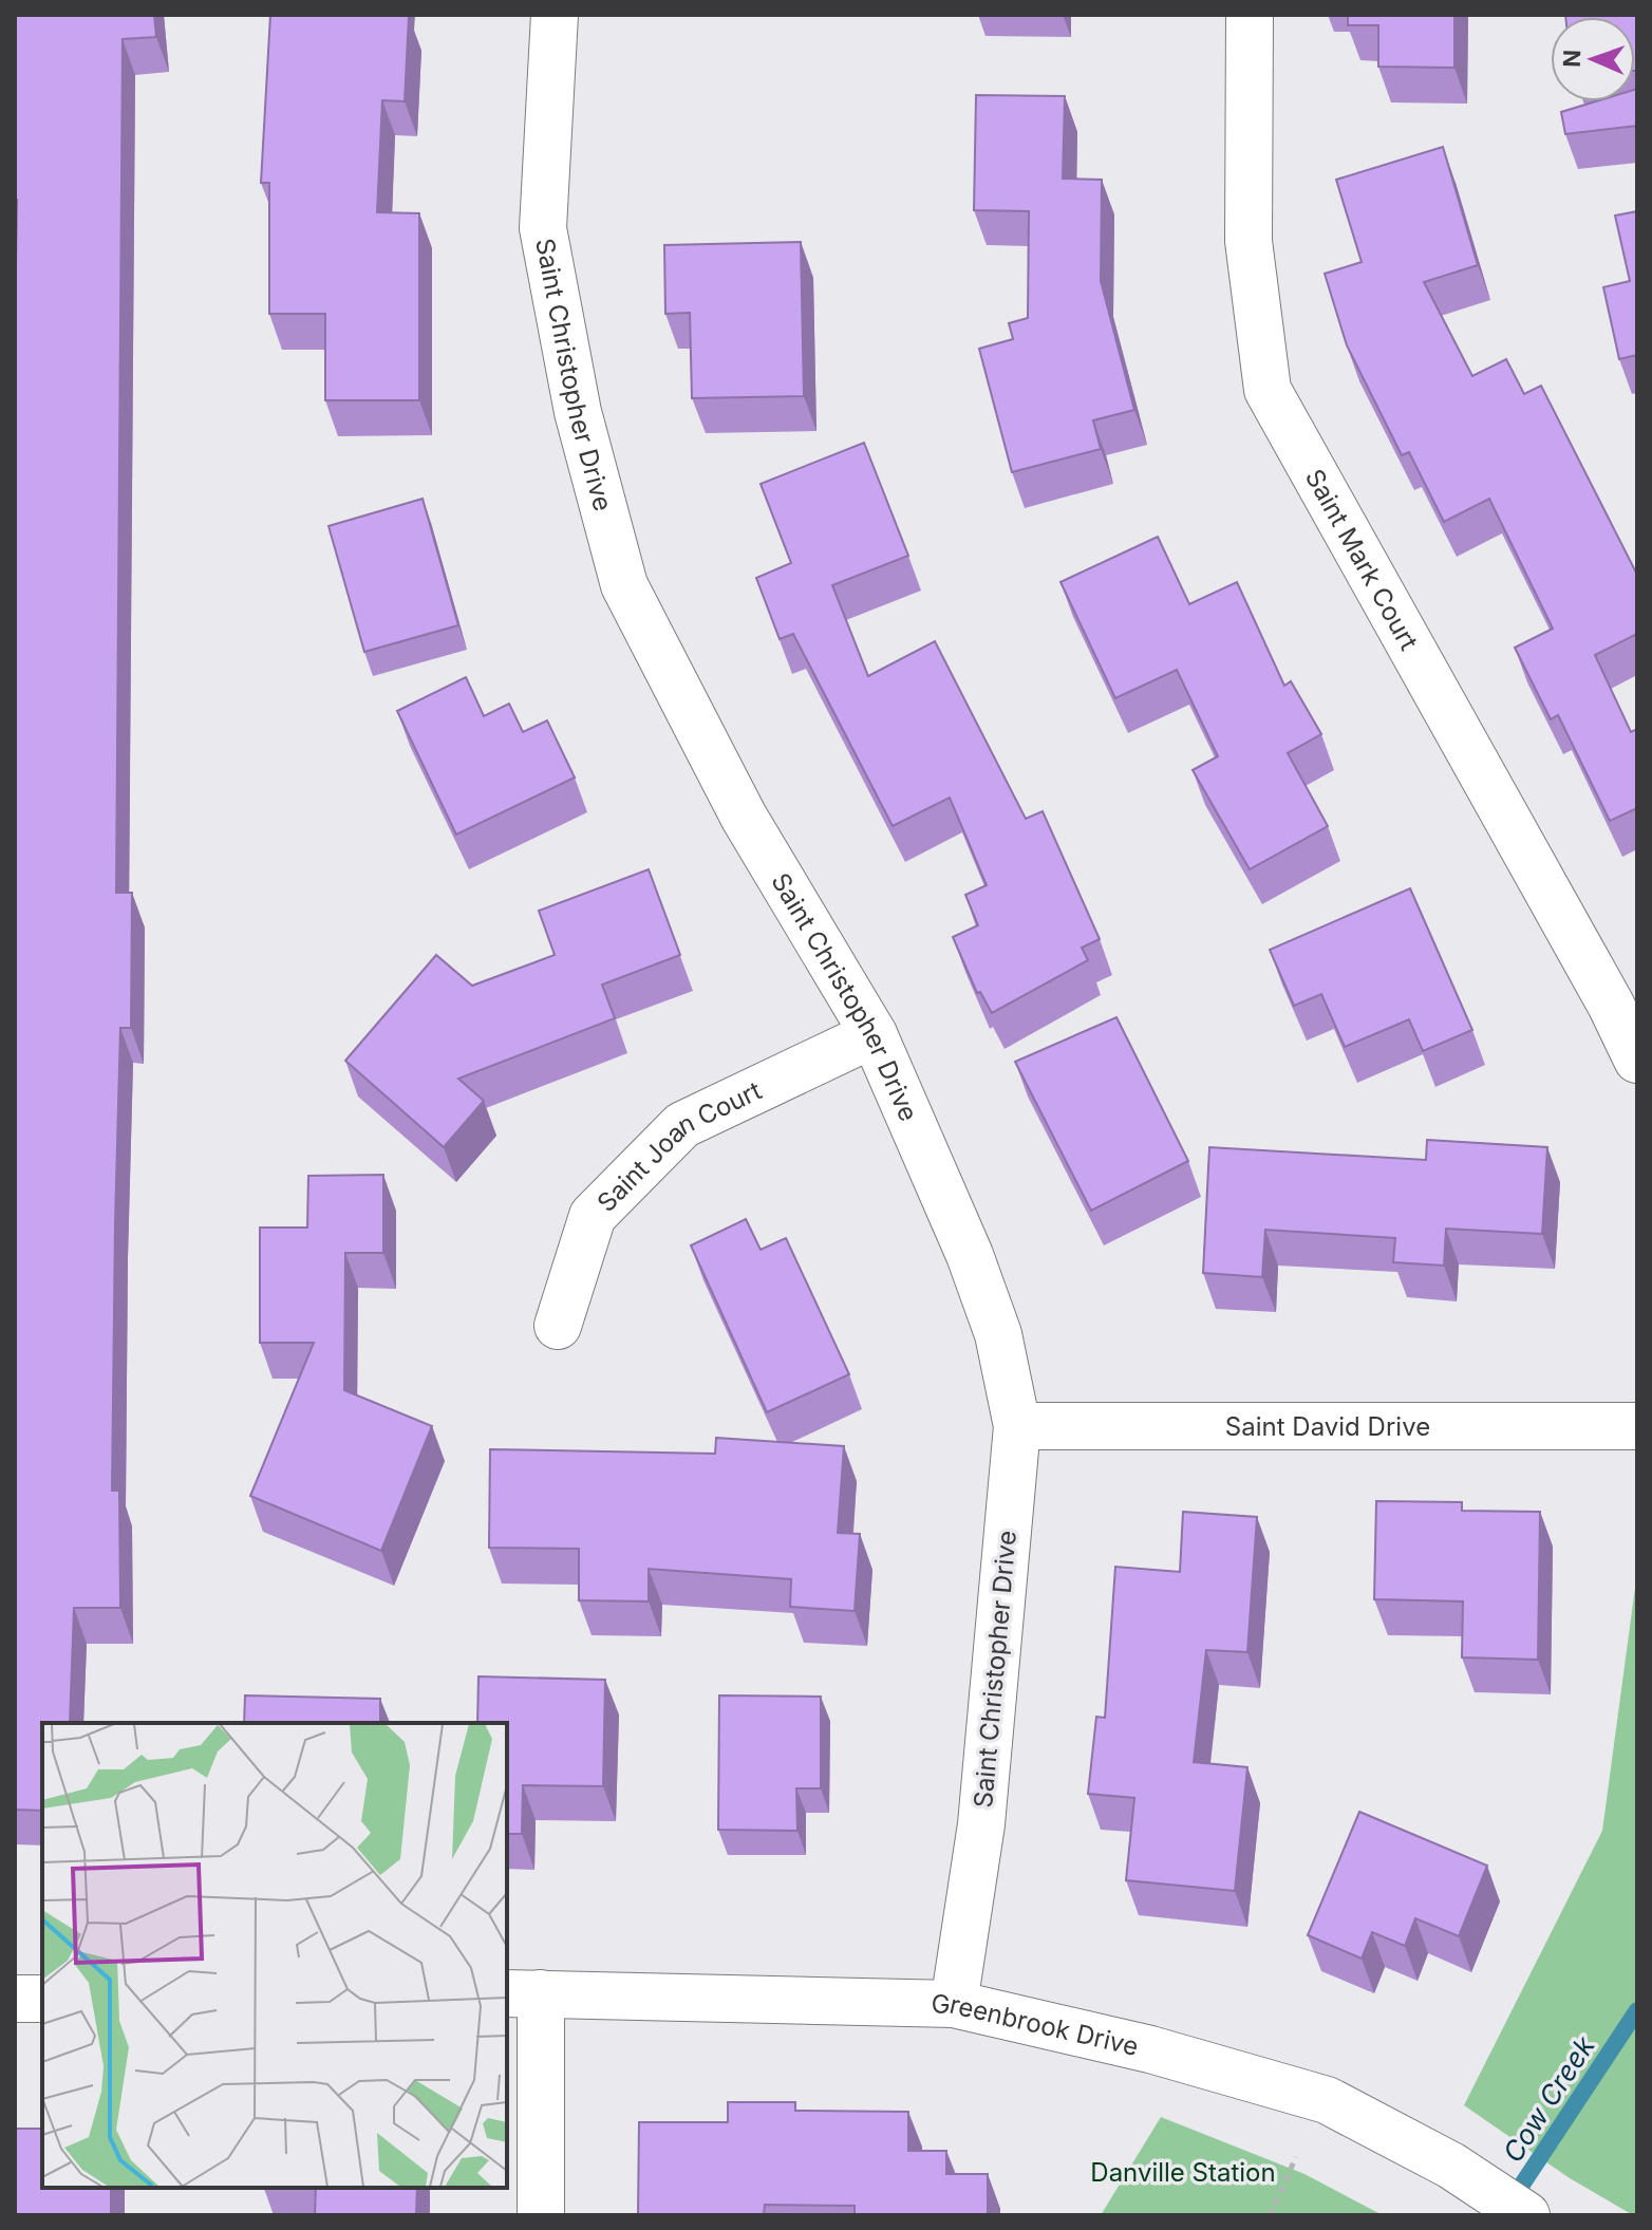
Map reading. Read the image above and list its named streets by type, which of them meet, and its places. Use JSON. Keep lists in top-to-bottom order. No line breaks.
{"streets":{"street":["Saint Christopher Drive","Saint Mark Court","Saint Joan Court","Saint David Drive","Greenbrook Drive"]},"crossings":[["Saint Christopher Drive","Saint Joan Court"],["Saint Christopher Drive","Saint David Drive"],["Saint Christopher Drive","Greenbrook Drive"]],"water":["Cow Creek"],"parks":["Danville Station"],"north":"left"}
